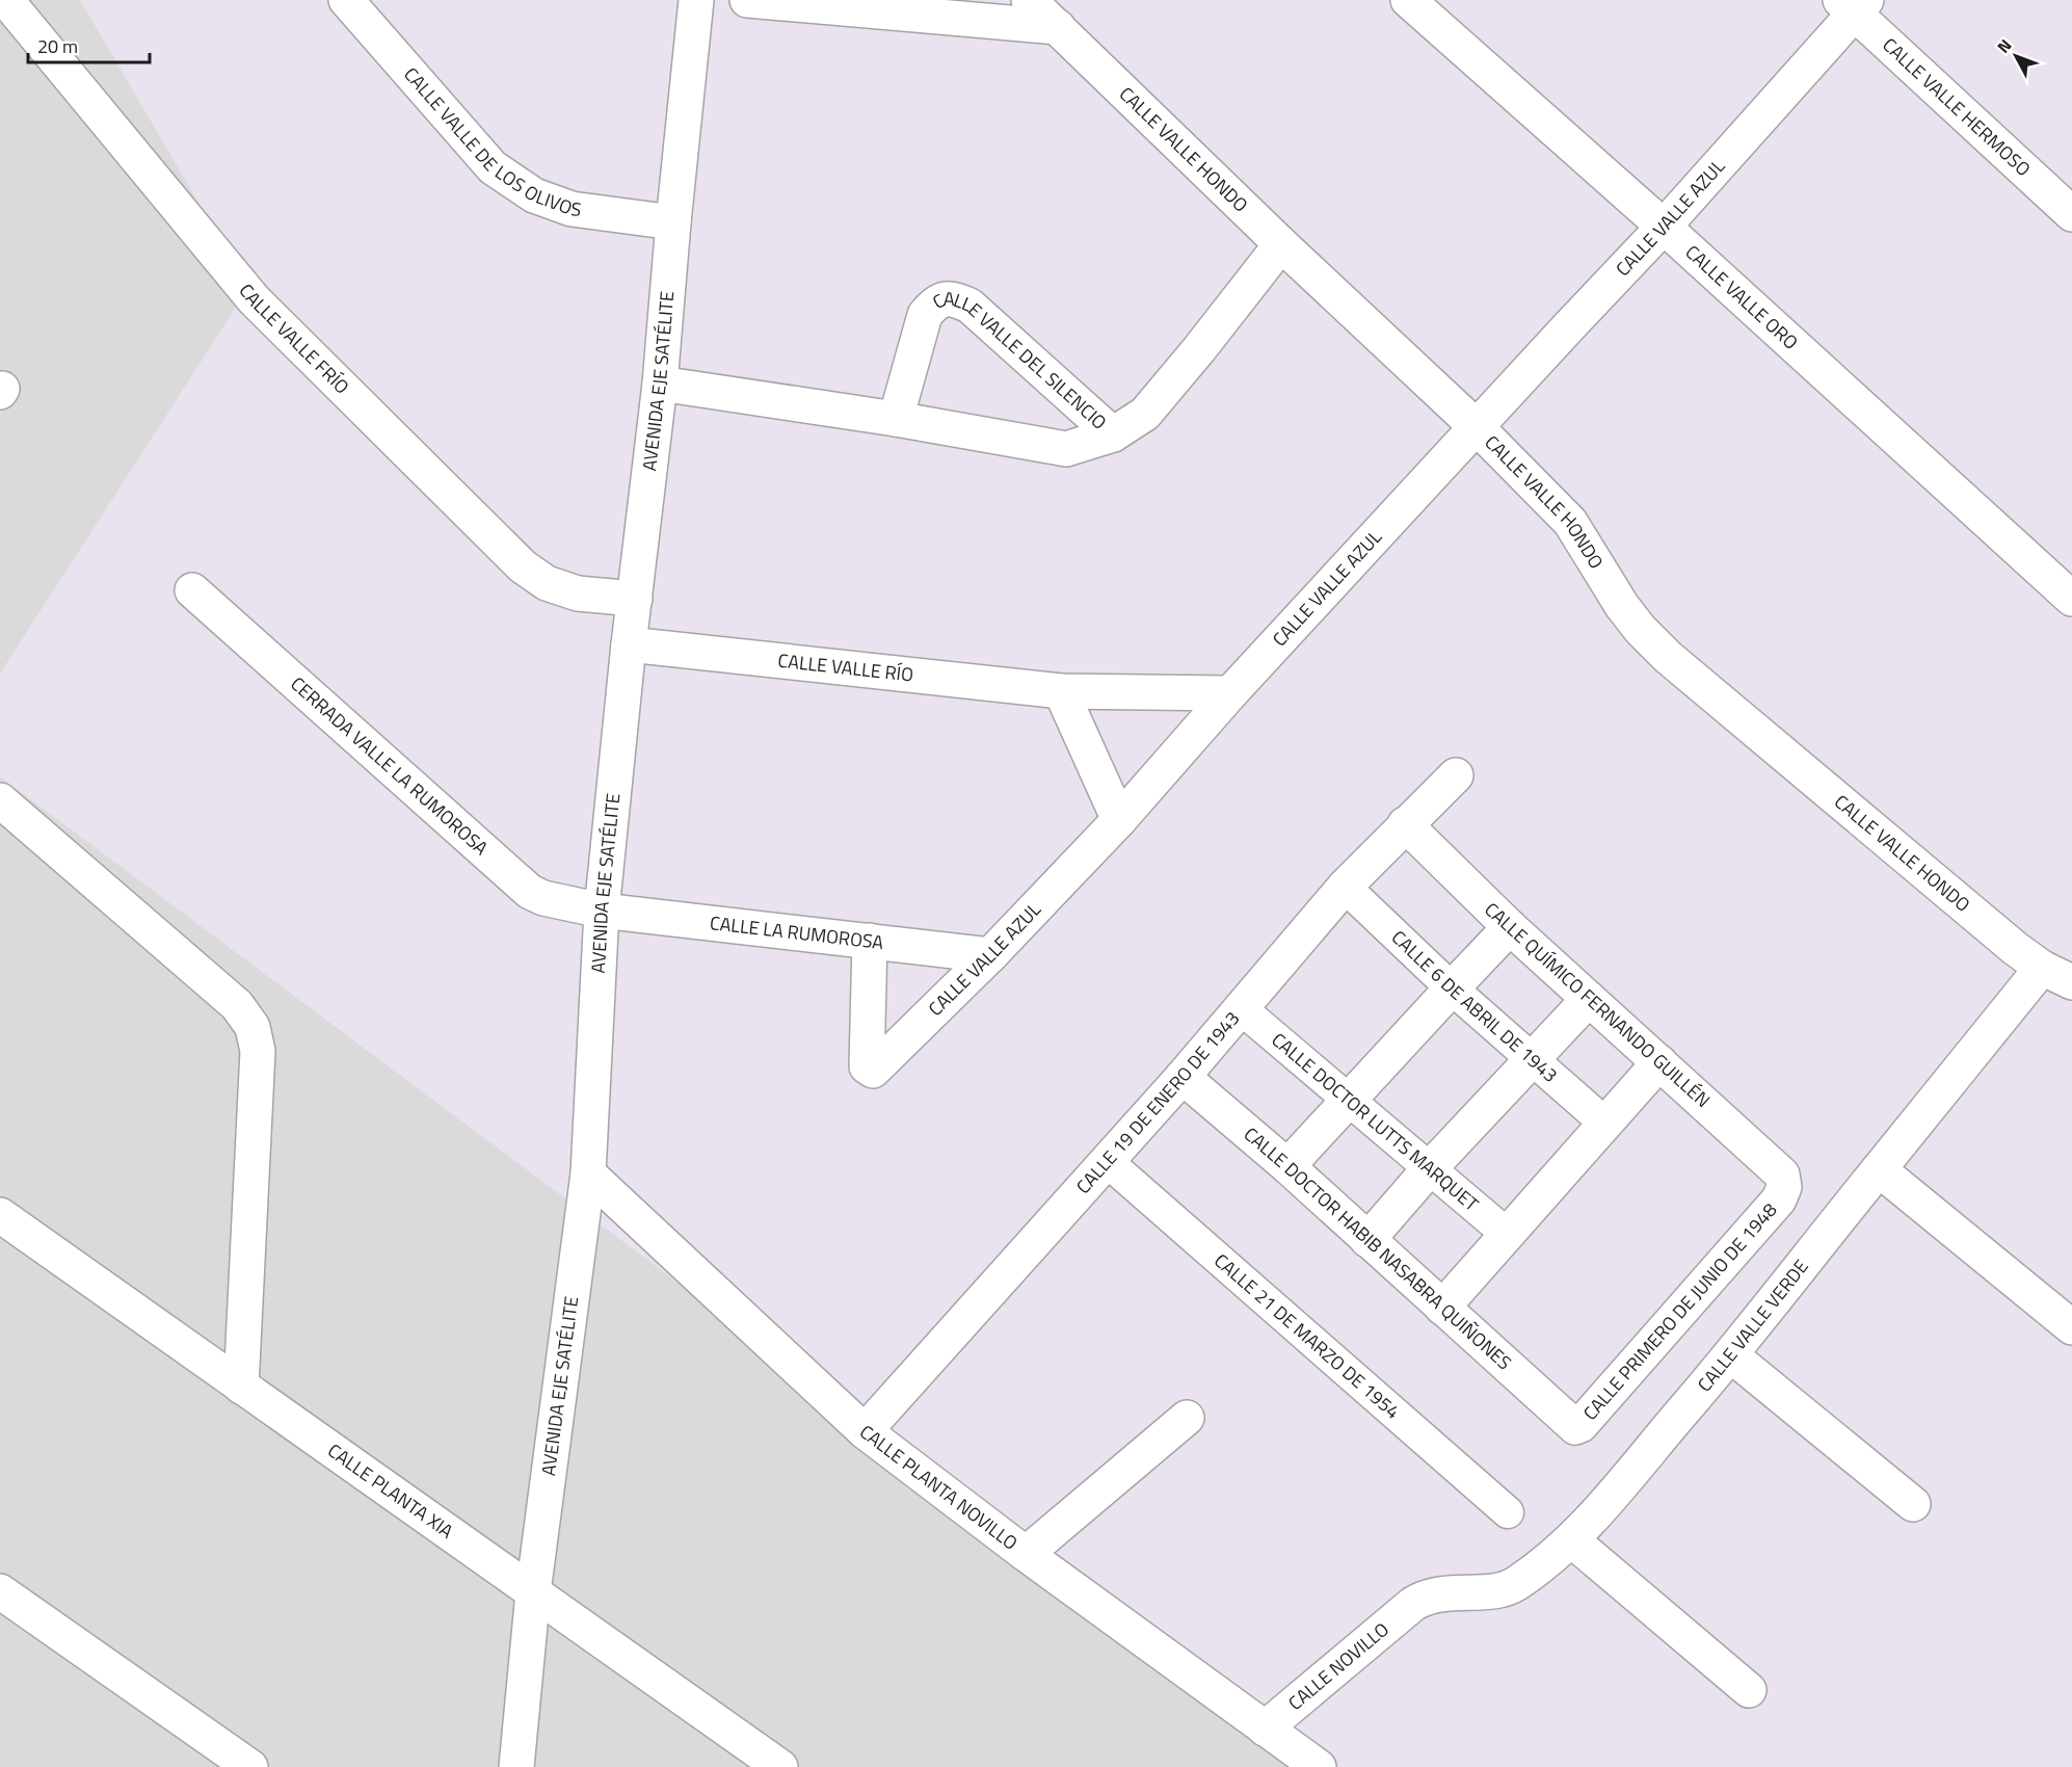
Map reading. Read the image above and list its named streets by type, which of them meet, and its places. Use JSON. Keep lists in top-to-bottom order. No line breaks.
{"streets":{"street":["CALLE VALLE HERMOSO","CALLE VALLE DE LOS OLIVOS","CALLE VALLE HONDO","CALLE VALLE AZUL","CALLE VALLE ORO","CALLE VALLE FRÍO","CALLE VALLE DEL SILENCIO","AVENIDA EJE SATÉLITE","CALLE VALLE RÍO","CERRADA VALLE LA RUMOROSA","CALLE LA RUMOROSA","CALLE QUÍMICO FERNANDO GUILLÉN","CALLE 6 DE ABRIL DE 1943","CALLE 19 DE ENERO DE 1943","CALLE DOCTOR LUTTS MARQUET","CALLE DOCTOR HABIB NASABRA QUIÑONES","CALLE PRIMERO DE JUNIO DE 1948","CALLE VALLE VERDE","CALLE 21 DE MARZO DE 1954","CALLE PLANTA NOVILLO","CALLE PLANTA XIA","CALLE NOVILLO"]},"crossings":[["CALLE VALLE HERMOSO","CALLE VALLE AZUL"],["CALLE VALLE DE LOS OLIVOS","AVENIDA EJE SATÉLITE"],["CALLE VALLE HONDO","CALLE VALLE AZUL"],["CALLE VALLE HONDO","CALLE VALLE DEL SILENCIO"],["CALLE VALLE HONDO","CALLE VALLE VERDE"],["CALLE VALLE AZUL","CALLE VALLE ORO"],["CALLE VALLE AZUL","CALLE VALLE RÍO"],["CALLE VALLE AZUL","CALLE LA RUMOROSA"],["CALLE VALLE FRÍO","AVENIDA EJE SATÉLITE"],["CALLE VALLE DEL SILENCIO","AVENIDA EJE SATÉLITE"],["AVENIDA EJE SATÉLITE","CALLE VALLE RÍO"],["AVENIDA EJE SATÉLITE","CERRADA VALLE LA RUMOROSA"],["AVENIDA EJE SATÉLITE","CALLE LA RUMOROSA"],["AVENIDA EJE SATÉLITE","CALLE PLANTA NOVILLO"],["AVENIDA EJE SATÉLITE","CALLE PLANTA XIA"],["CERRADA VALLE LA RUMOROSA","CALLE LA RUMOROSA"],["CALLE QUÍMICO FERNANDO GUILLÉN","CALLE 19 DE ENERO DE 1943"],["CALLE QUÍMICO FERNANDO GUILLÉN","CALLE PRIMERO DE JUNIO DE 1948"],["CALLE 6 DE ABRIL DE 1943","CALLE 19 DE ENERO DE 1943"],["CALLE 19 DE ENERO DE 1943","CALLE DOCTOR LUTTS MARQUET"],["CALLE 19 DE ENERO DE 1943","CALLE DOCTOR HABIB NASABRA QUIÑONES"],["CALLE 19 DE ENERO DE 1943","CALLE 21 DE MARZO DE 1954"],["CALLE 19 DE ENERO DE 1943","CALLE PLANTA NOVILLO"],["CALLE DOCTOR HABIB NASABRA QUIÑONES","CALLE PRIMERO DE JUNIO DE 1948"],["CALLE VALLE VERDE","CALLE NOVILLO"],["CALLE PLANTA NOVILLO","CALLE NOVILLO"]],"scale_bar":"20 m","north":"top left"}
